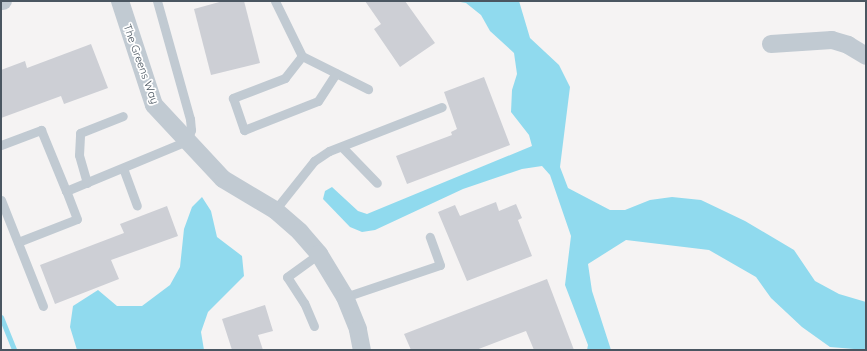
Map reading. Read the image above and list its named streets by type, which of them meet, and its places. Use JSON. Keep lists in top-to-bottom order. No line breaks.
{"streets":{"street":["The Greens Way"]}}
